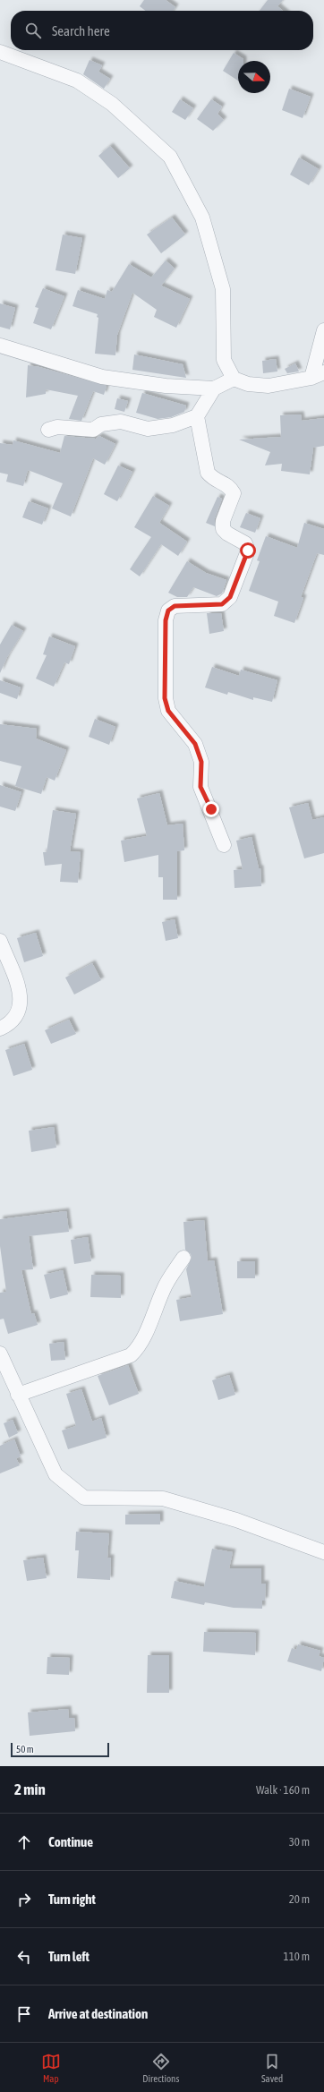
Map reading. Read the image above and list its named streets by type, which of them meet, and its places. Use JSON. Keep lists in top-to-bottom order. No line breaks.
{"scale_bar":"50 m","north":"right","page":{"search":"Search here","scale":"50 m","heading":["2 min","Walk · 160 m"],"list":[["Continue","30 m"],["Turn right","20 m"],["Turn left","110 m"],"Arrive at destination"],"nav":["Map","Directions","Saved"]}}
